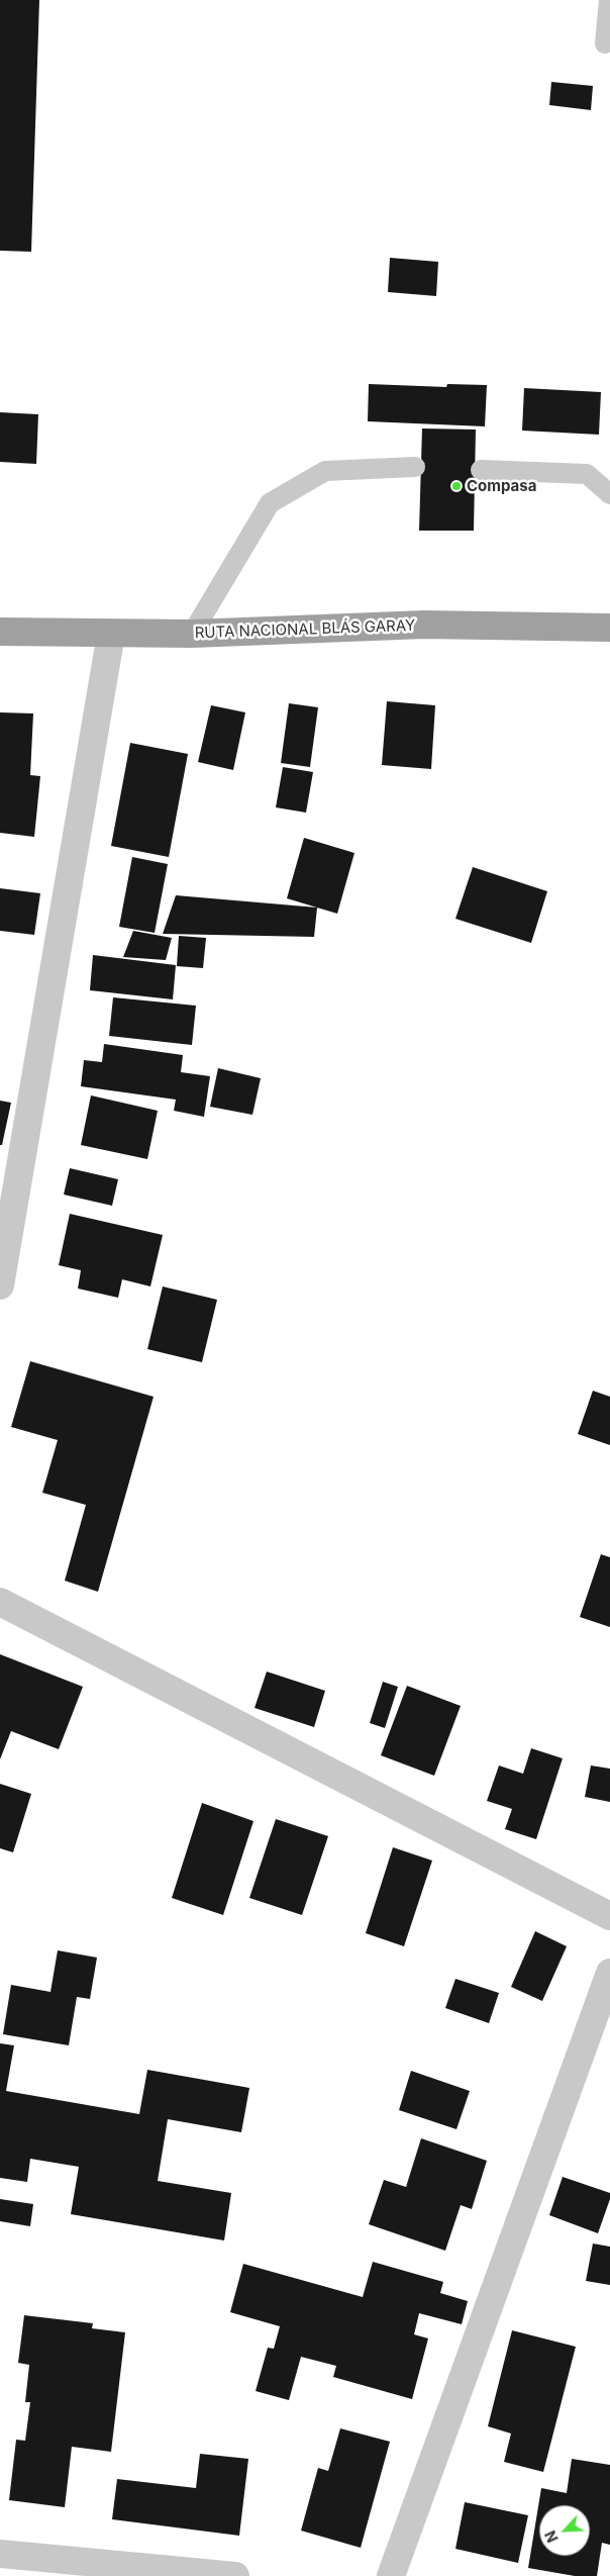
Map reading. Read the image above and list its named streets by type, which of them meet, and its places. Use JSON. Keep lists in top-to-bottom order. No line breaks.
{"streets":{"highway":["RUTA NACIONAL BLÁS GARAY"]},"places":["Compasa"],"north":"bottom left"}
